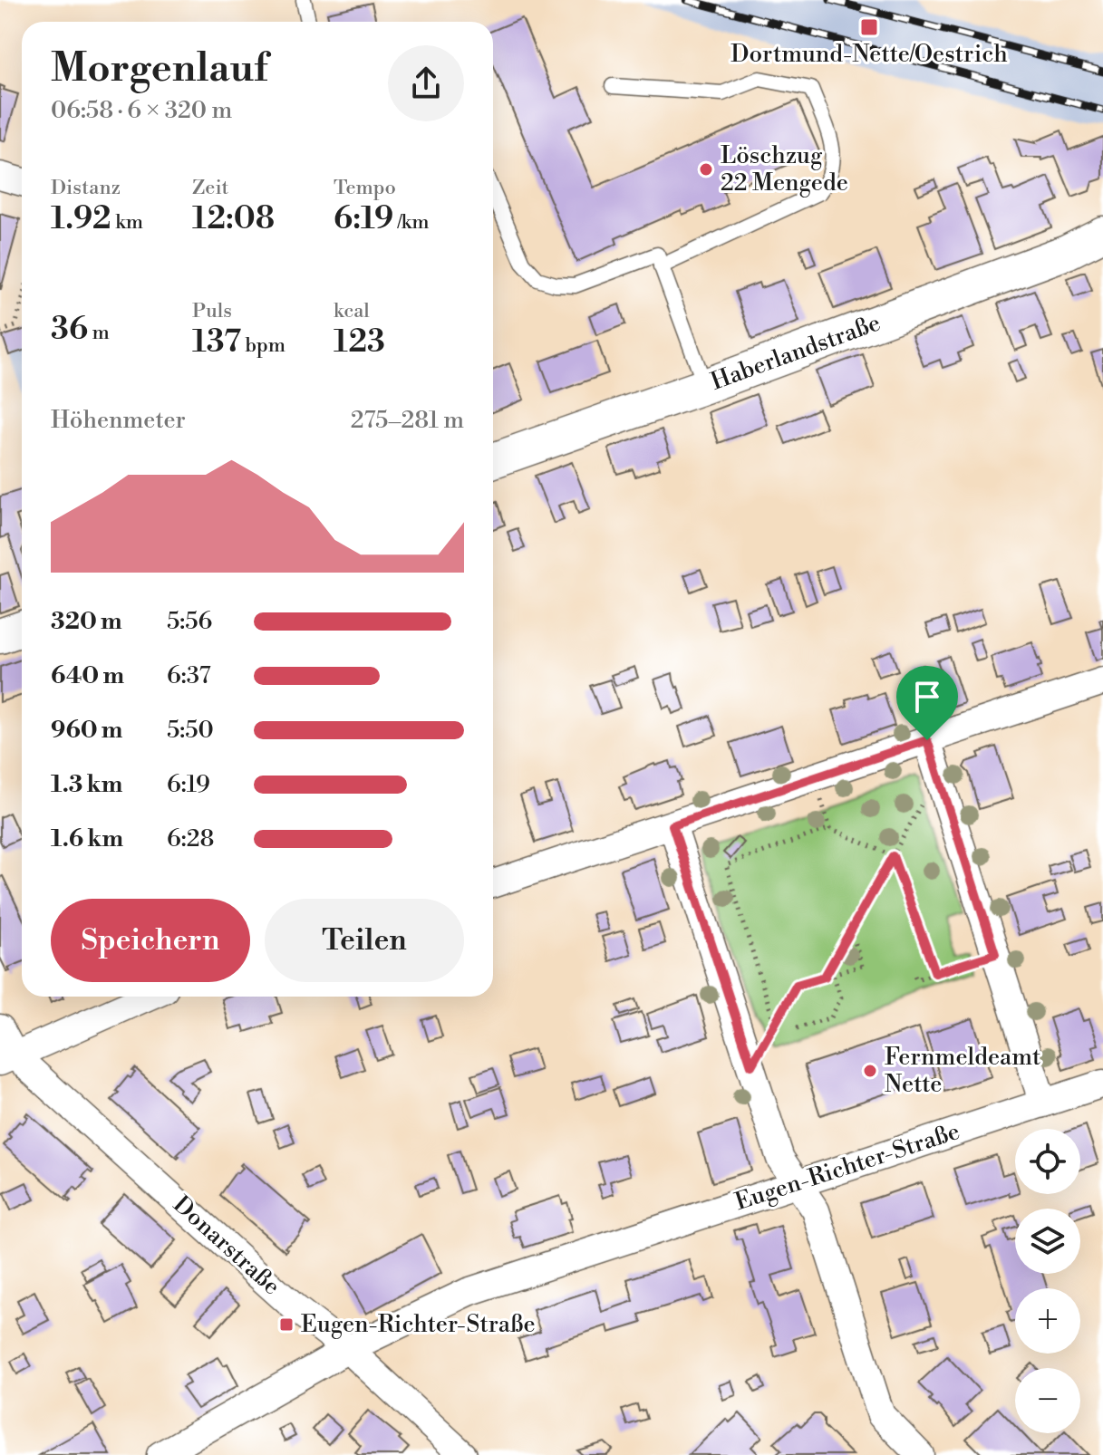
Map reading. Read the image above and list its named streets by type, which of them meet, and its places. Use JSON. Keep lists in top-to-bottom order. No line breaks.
{"streets":{"street":["Haberlandstraße","Eugen-Richter-Straße","Donarstraße"]},"crossings":[["Eugen-Richter-Straße","Donarstraße"]],"places":{"transit":["Dortmund-Nette/Oestrich","Eugen-Richter-Straße"],"other":["Löschzug 22 Mengede","Fernmeldeamt Nette"]},"page":{"heading":["Morgenlauf","06:58 · 6 × 320 m"],"stats":[["Distanz","1.92 km"],["Zeit","12:08"],["Tempo","6:19 /km"],["36 m"],["Puls","137 bpm"],["kcal","123"]],"chart":["Höhenmeter","275–281 m"],"list":[{"name":"320 m","note":"5:56"},{"name":"640 m","note":"6:37"},{"name":"960 m","note":"5:50"},{"name":"1.3 km","note":"6:19"},{"name":"1.6 km","note":"6:28"}],"buttons":["Speichern","Teilen"],"map_buttons":["+","−"]}}
